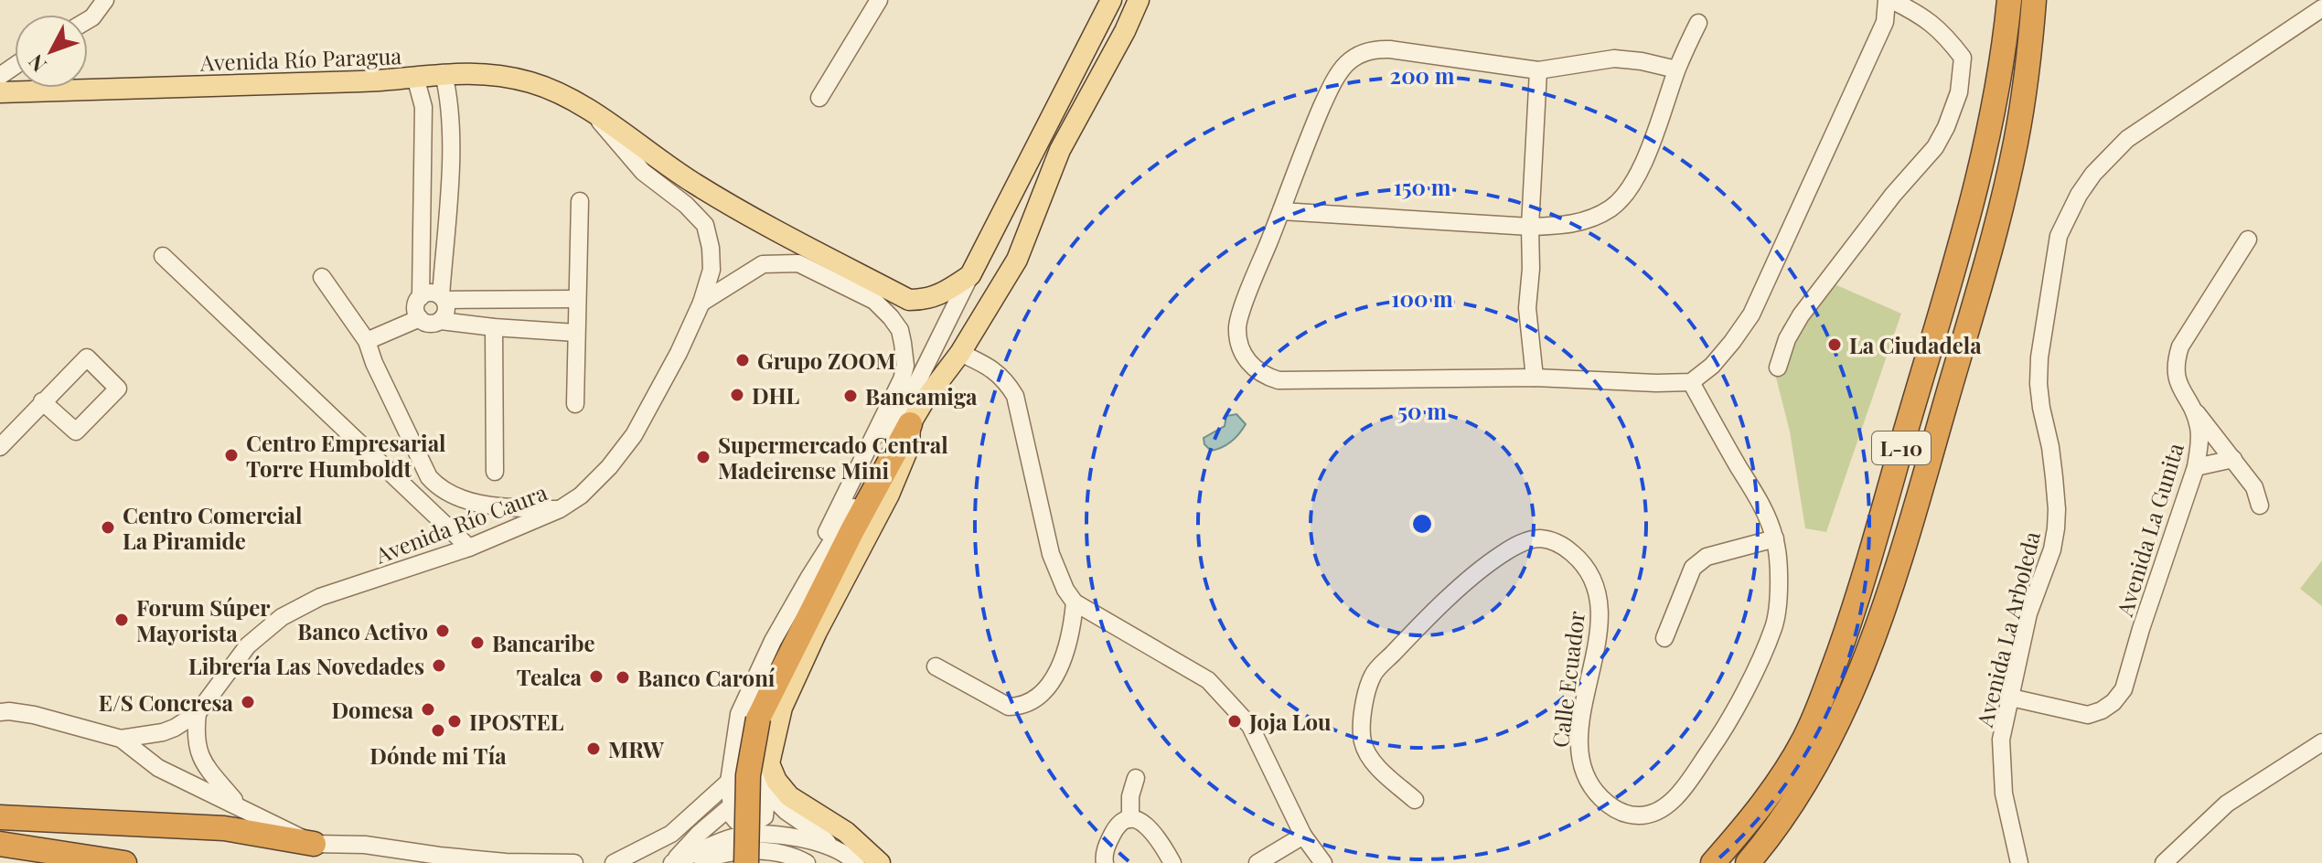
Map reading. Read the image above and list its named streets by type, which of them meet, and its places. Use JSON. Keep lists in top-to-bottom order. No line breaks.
{"streets":{"highway":["L-10"],"main road":["Avenida Río Paragua"],"street":["Avenida Río Caura","Avenida La Gunita","Avenida La Arboleda","Calle Ecuador"]},"crossings":[["Avenida Río Paragua","Avenida Río Caura"],["Avenida La Gunita","Avenida La Arboleda"]],"places":["La Ciudadela","Grupo ZOOM","DHL","Bancamiga","Centro Empresarial Torre Humboldt","Supermercado Central Madeirense Mini","Centro Comercial La Piramide","Forum Súper Mayorista","Banco Activo","Bancaribe","Librería Las Novedades","Tealca","Banco Caroní","E/S Concresa","Domesa","IPOSTEL","Joja Lou","Dónde mi Tía","MRW"],"north":"bottom left","rings":["200 m","150 m","100 m","50 m"]}
